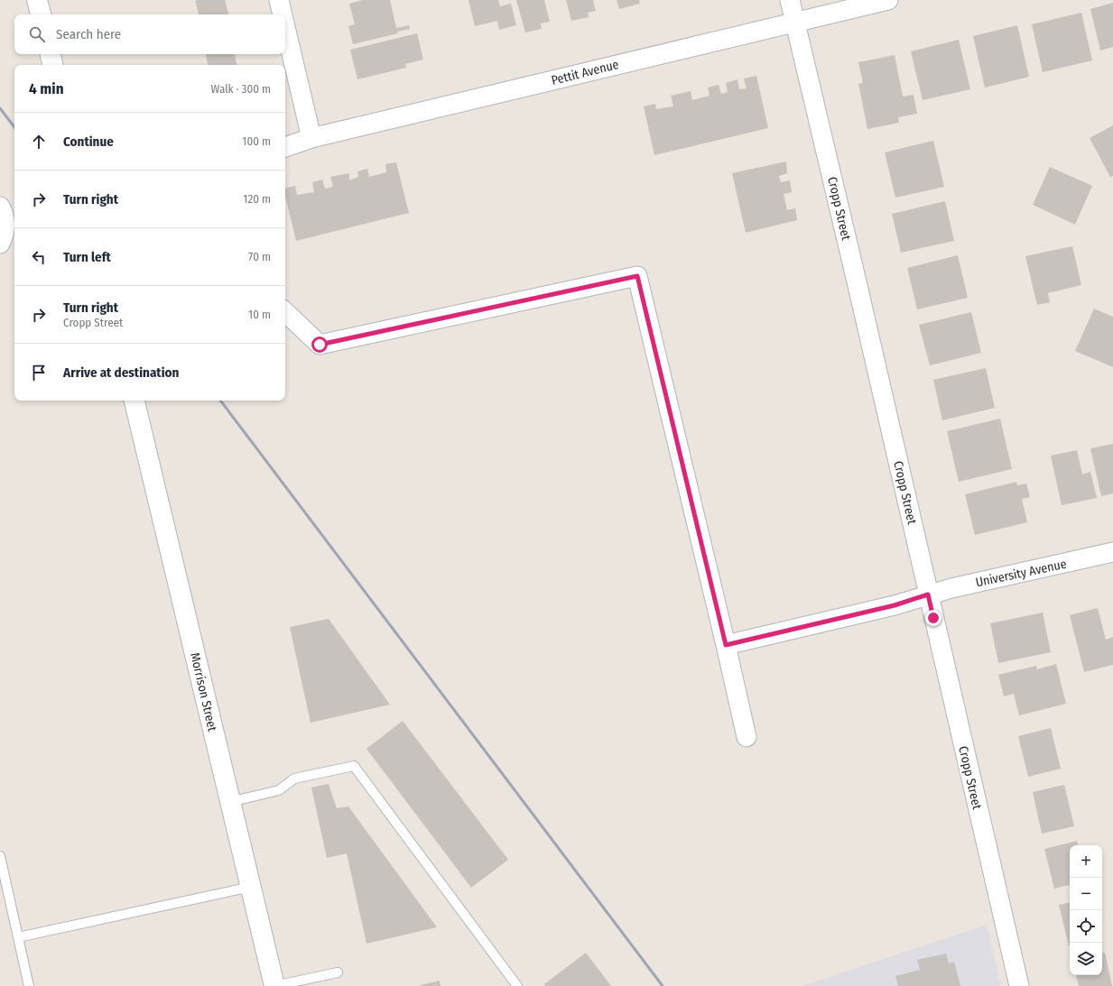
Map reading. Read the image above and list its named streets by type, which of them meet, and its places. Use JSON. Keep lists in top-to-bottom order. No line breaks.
{"streets":{"street":["Pettit Avenue","Cropp Street","University Avenue","Morrison Street"]},"crossings":[["Pettit Avenue","Cropp Street"],["Cropp Street","University Avenue"]],"page":{"search":"Search here","heading":["4 min","Walk · 300 m"],"list":[["Continue","100 m"],["Turn right","120 m"],["Turn left","70 m"],["Turn right","Cropp Street","10 m"],"Arrive at destination"],"map_buttons":["+","−"]}}
